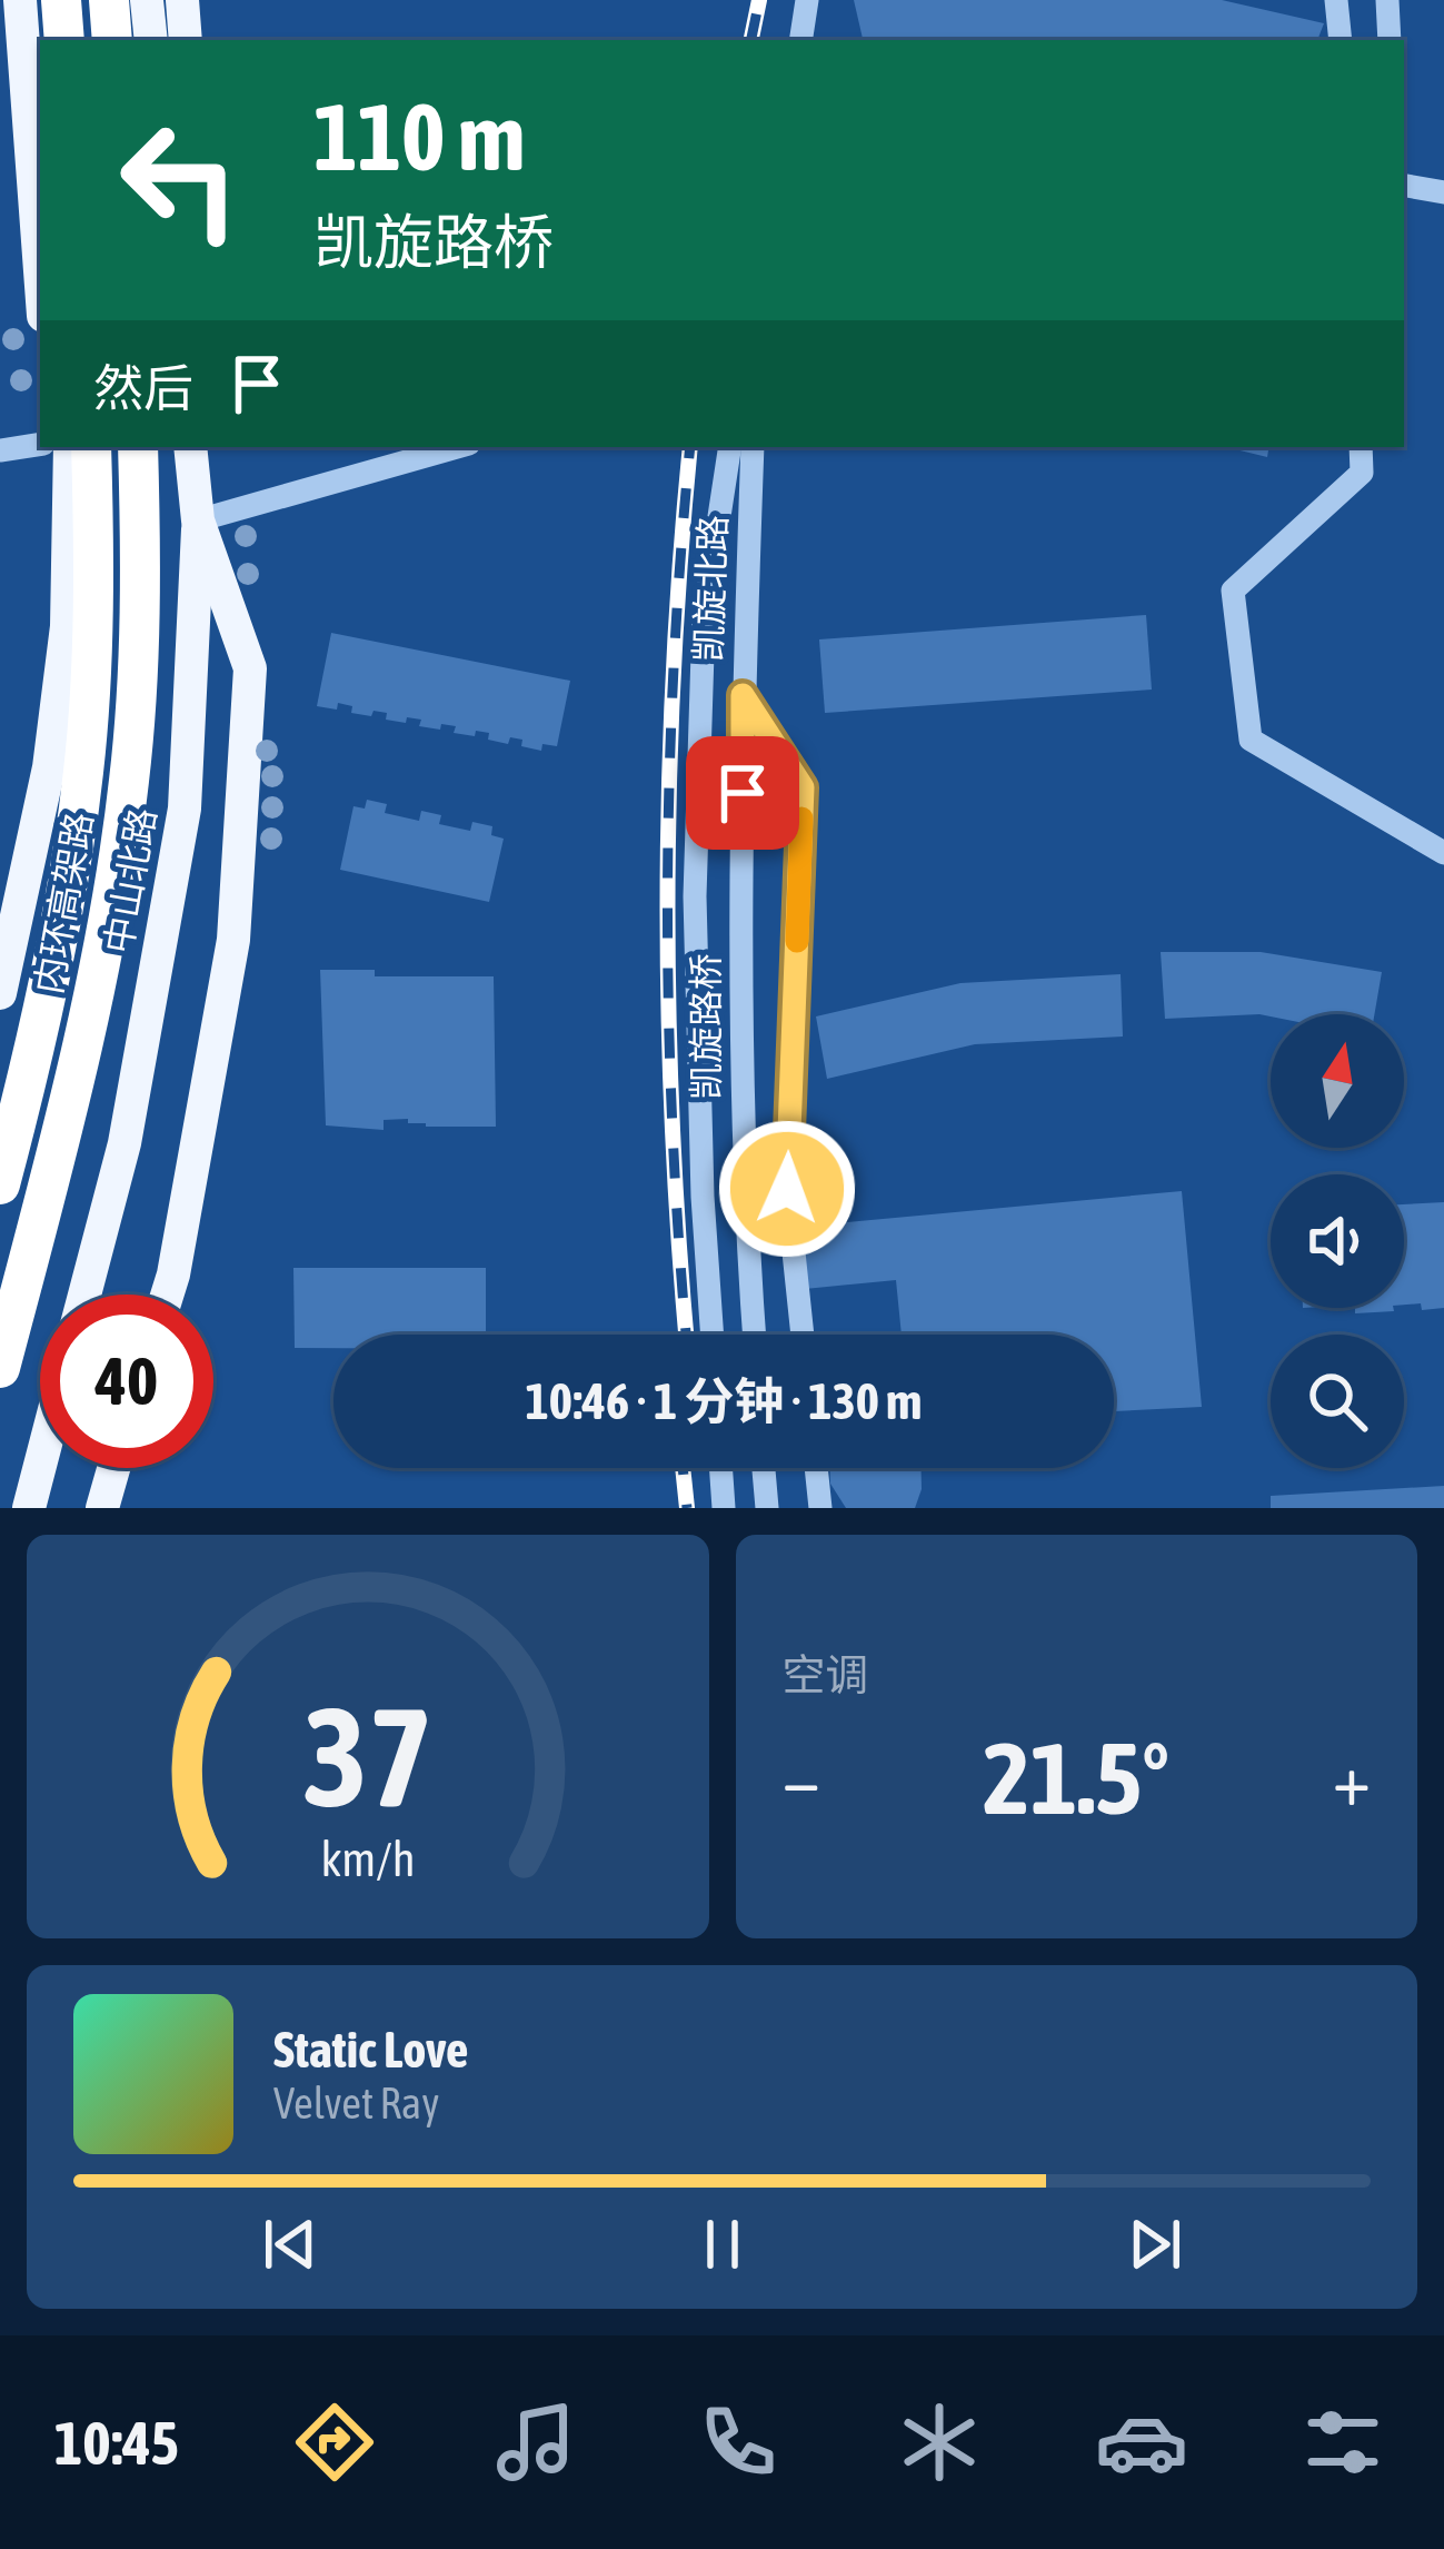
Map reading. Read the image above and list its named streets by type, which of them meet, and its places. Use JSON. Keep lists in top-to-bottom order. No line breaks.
{"streets":{"highway":["内环高架路"],"main road":["中山北路"],"street":["凯旋北路","凯旋路桥"]},"crossings":[["凯旋北路","凯旋路桥"]],"north":"top","page":{"turn":["110 m","凯旋路桥"],"then":"然后","limit":"40","trip":"10:46 · 1 分钟 · 130 m","tile":"空调","heat":["−","21.5°","+"],"song":["Static Love","Velvet Ray"],"tabs":"10:45","gauge":["37","km/h"]}}
